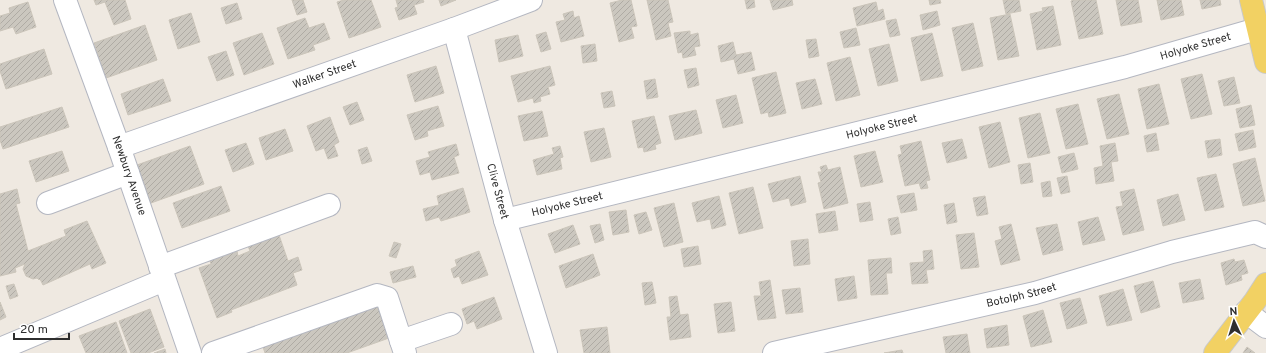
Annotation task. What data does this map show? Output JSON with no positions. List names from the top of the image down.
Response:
{
  "streets": {
    "street": [
      "Holyoke Street",
      "Walker Street",
      "Newbury Avenue",
      "Clive Street",
      "Botolph Street"
    ]
  },
  "crossings": [
    ["Holyoke Street", "Clive Street"],
    ["Walker Street", "Newbury Avenue"],
    ["Walker Street", "Clive Street"]
  ],
  "scale_bar": "20 m",
  "north": "top"
}
